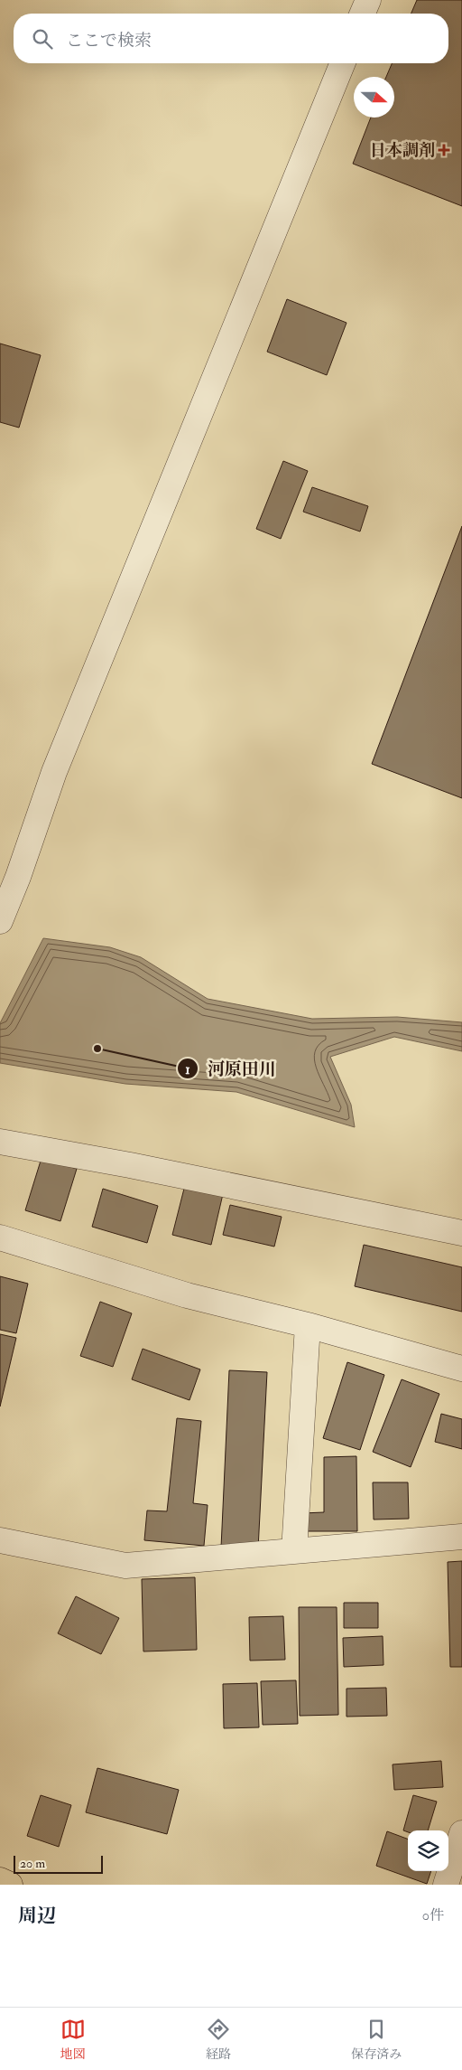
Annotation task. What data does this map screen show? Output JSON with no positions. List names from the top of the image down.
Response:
{
  "places": {
    "health": ["日本調剤"],
    "other": ["河原田川"]
  },
  "scale_bar": "20 m",
  "north": "right",
  "page": {
    "search": "ここで検索",
    "scale": "20 m",
    "heading": ["周辺", "0件"],
    "nav": ["地図", "経路", "保存済み"]
  }
}
